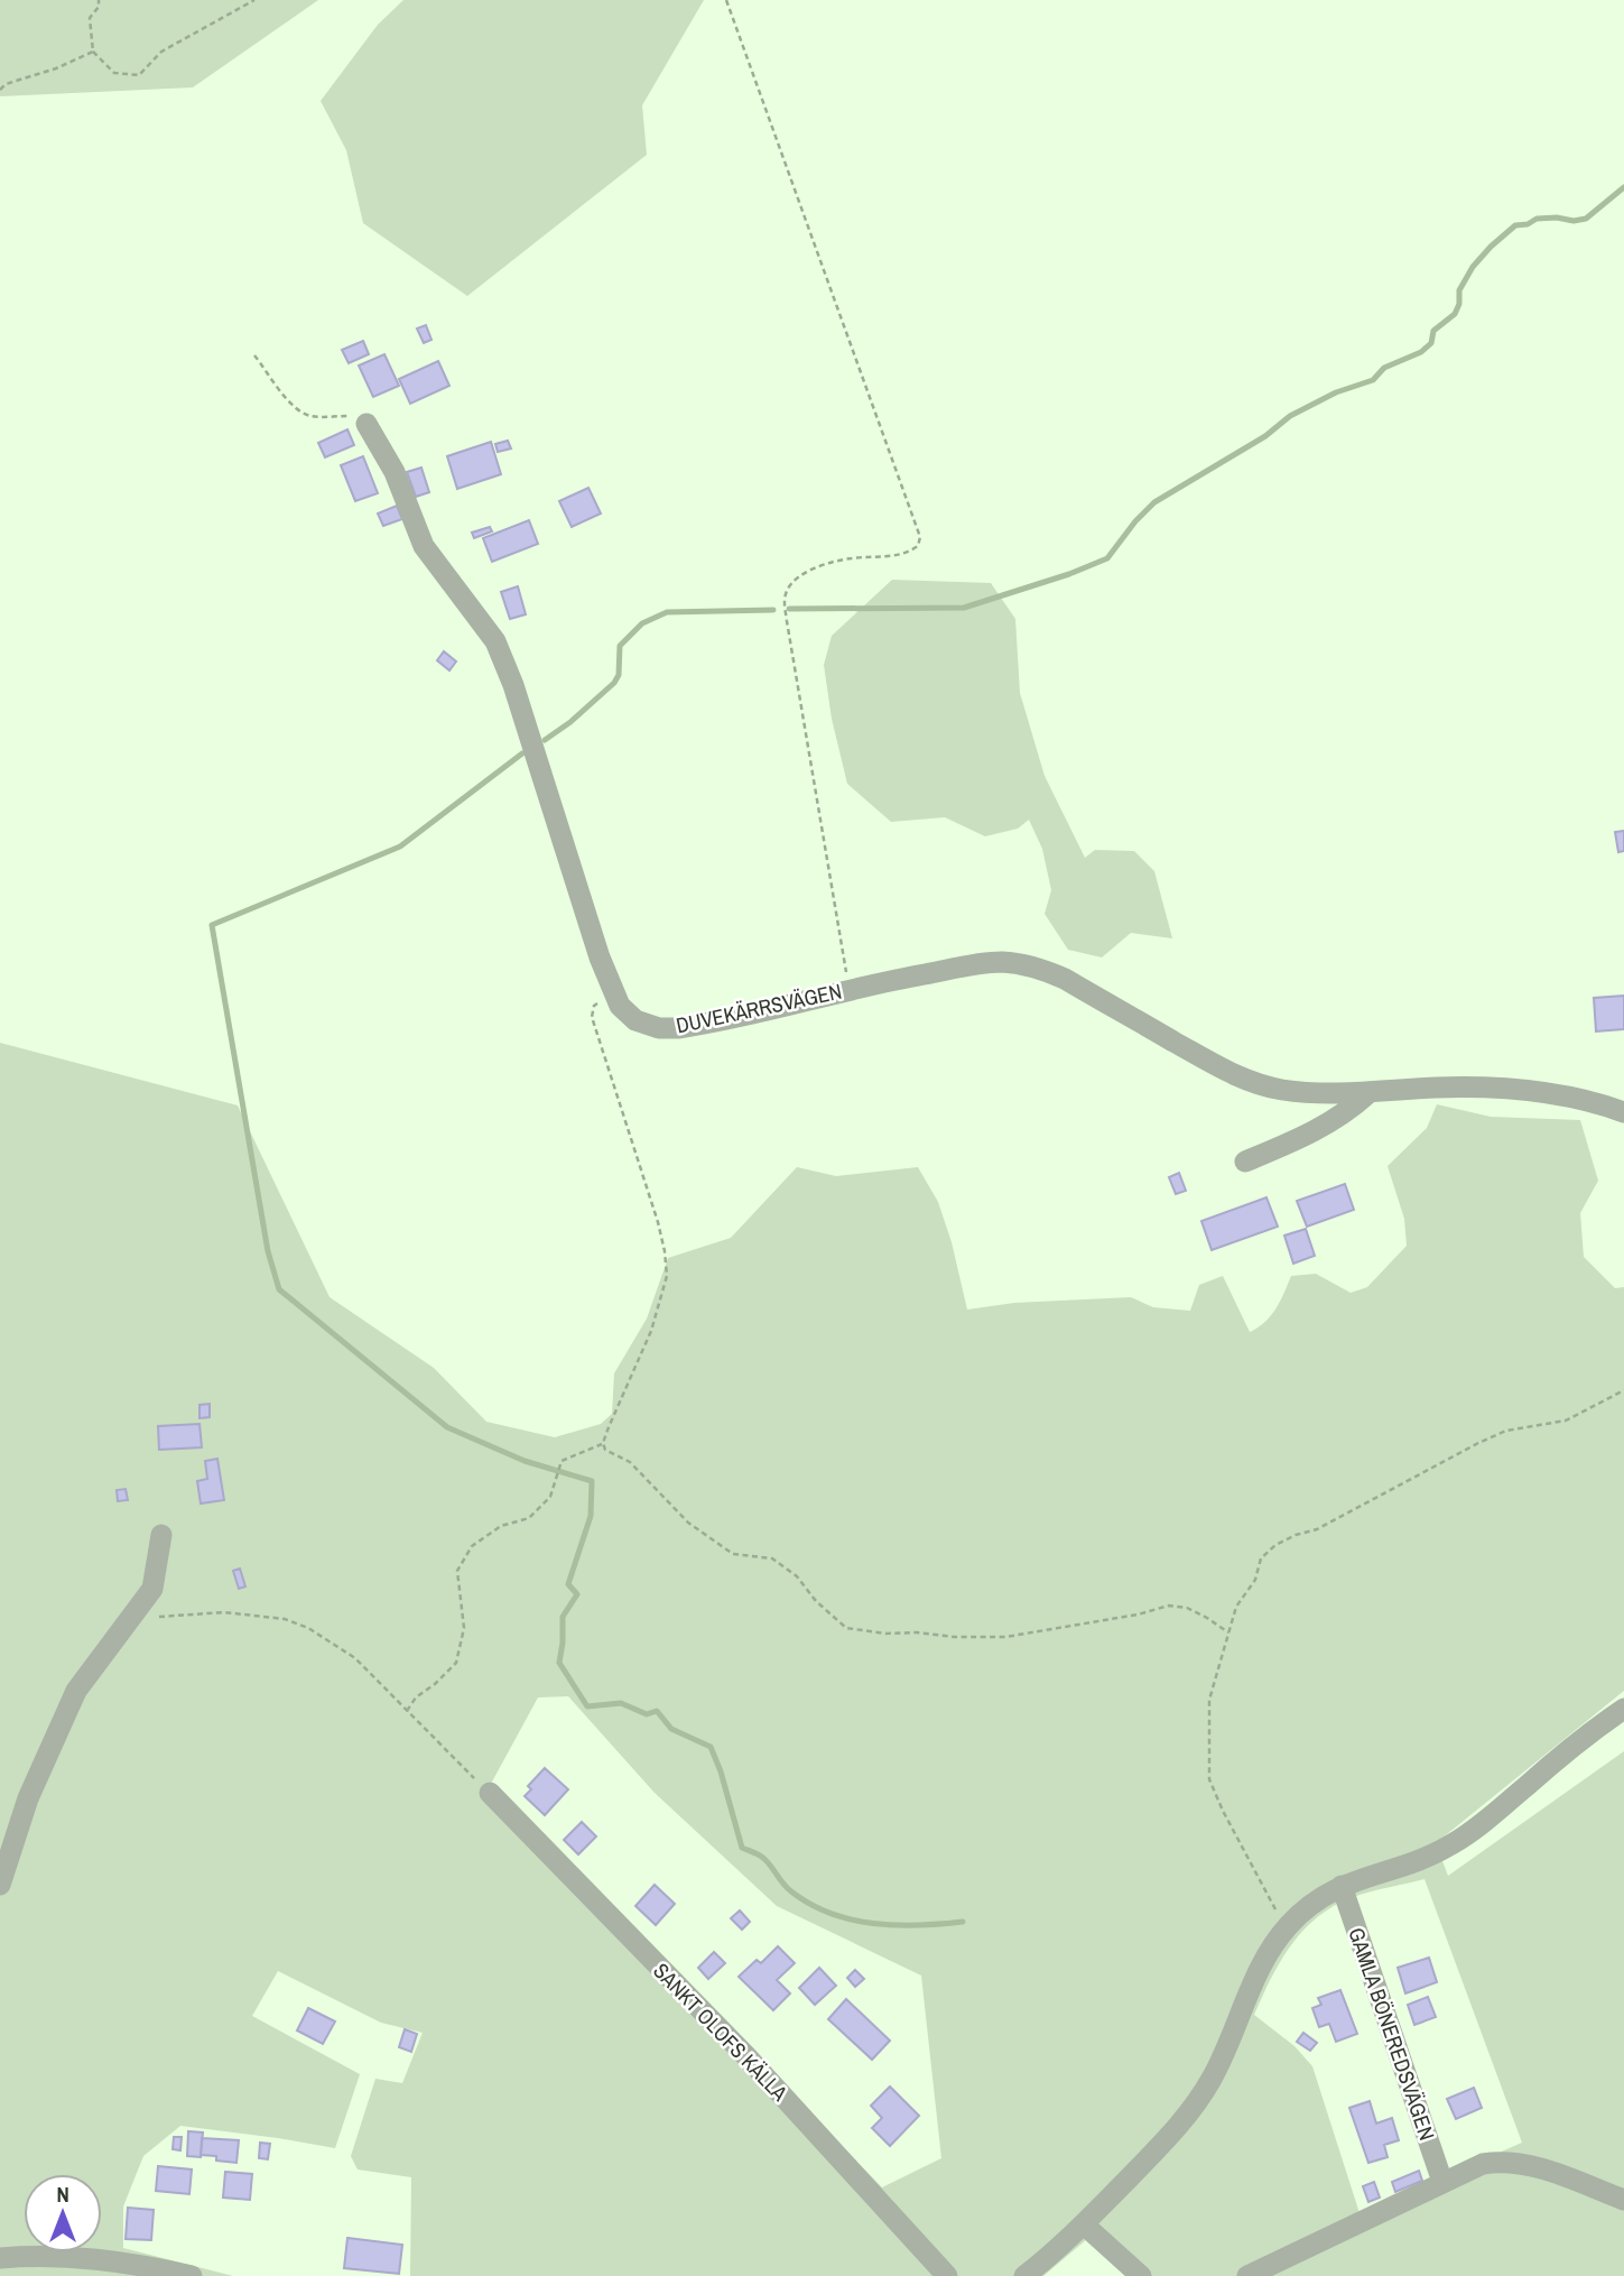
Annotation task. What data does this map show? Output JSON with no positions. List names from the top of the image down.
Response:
{
  "streets": {
    "street": ["DUVEKÄRRSVÄGEN", "SANKT OLOFS KÄLLA", "GAMLA BÖNEREDSVÄGEN"]
  },
  "north": "top"
}
